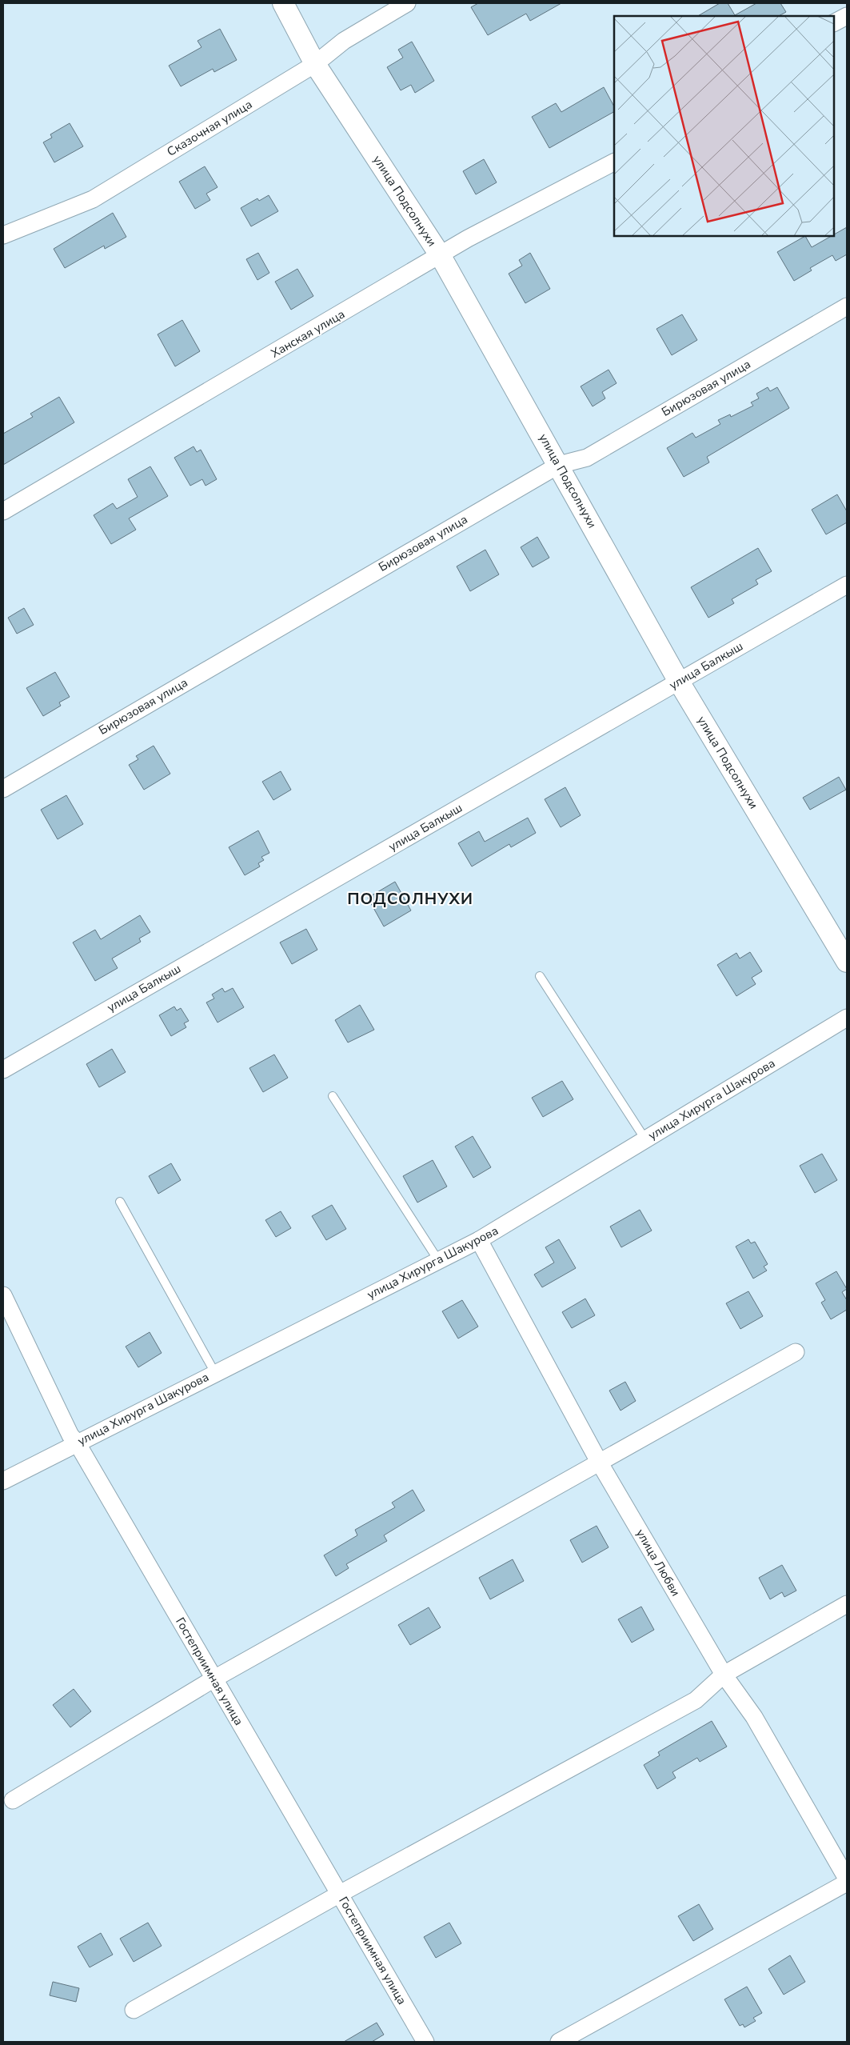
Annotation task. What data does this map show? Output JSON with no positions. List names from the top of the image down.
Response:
{
  "streets": {
    "street": [
      "Сказочная улица",
      "улица Подсолнухи",
      "Ханская улица",
      "Бирюзовая улица",
      "улица Балкыш",
      "улица Хирурга Шакурова",
      "улица Любви",
      "Гостеприимная улица"
    ]
  },
  "crossings": [
    ["Сказочная улица", "улица Подсолнухи"],
    ["улица Подсолнухи", "Ханская улица"],
    ["улица Подсолнухи", "Бирюзовая улица"],
    ["улица Подсолнухи", "улица Балкыш"],
    ["улица Хирурга Шакурова", "улица Любви"],
    ["улица Хирурга Шакурова", "Гостеприимная улица"]
  ],
  "districts": ["ПОДСОЛНУХИ"]
}
